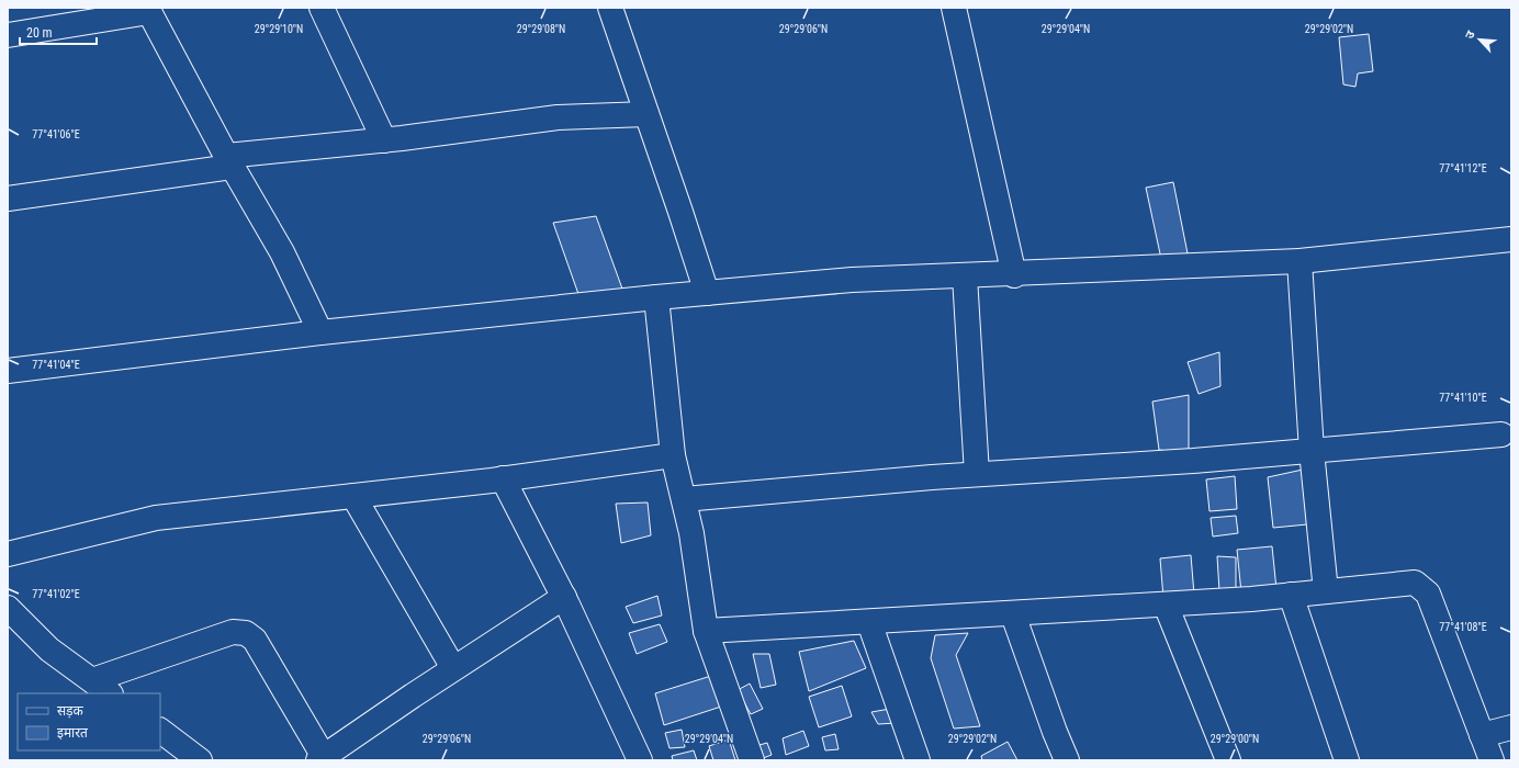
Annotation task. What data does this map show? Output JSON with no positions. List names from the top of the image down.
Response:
{
  "legend": ["सड़क", "इमारत"],
  "scale_bar": "20 m",
  "north": "top left",
  "coordinates": [
    "29°29'10\"N",
    "29°29'08\"N",
    "29°29'06\"N",
    "29°29'04\"N",
    "29°29'02\"N",
    "77°41'06\"E",
    "77°41'12\"E",
    "77°41'04\"E",
    "77°41'10\"E",
    "77°41'02\"E",
    "77°41'08\"E",
    "29°29'00\"N"
  ]
}
